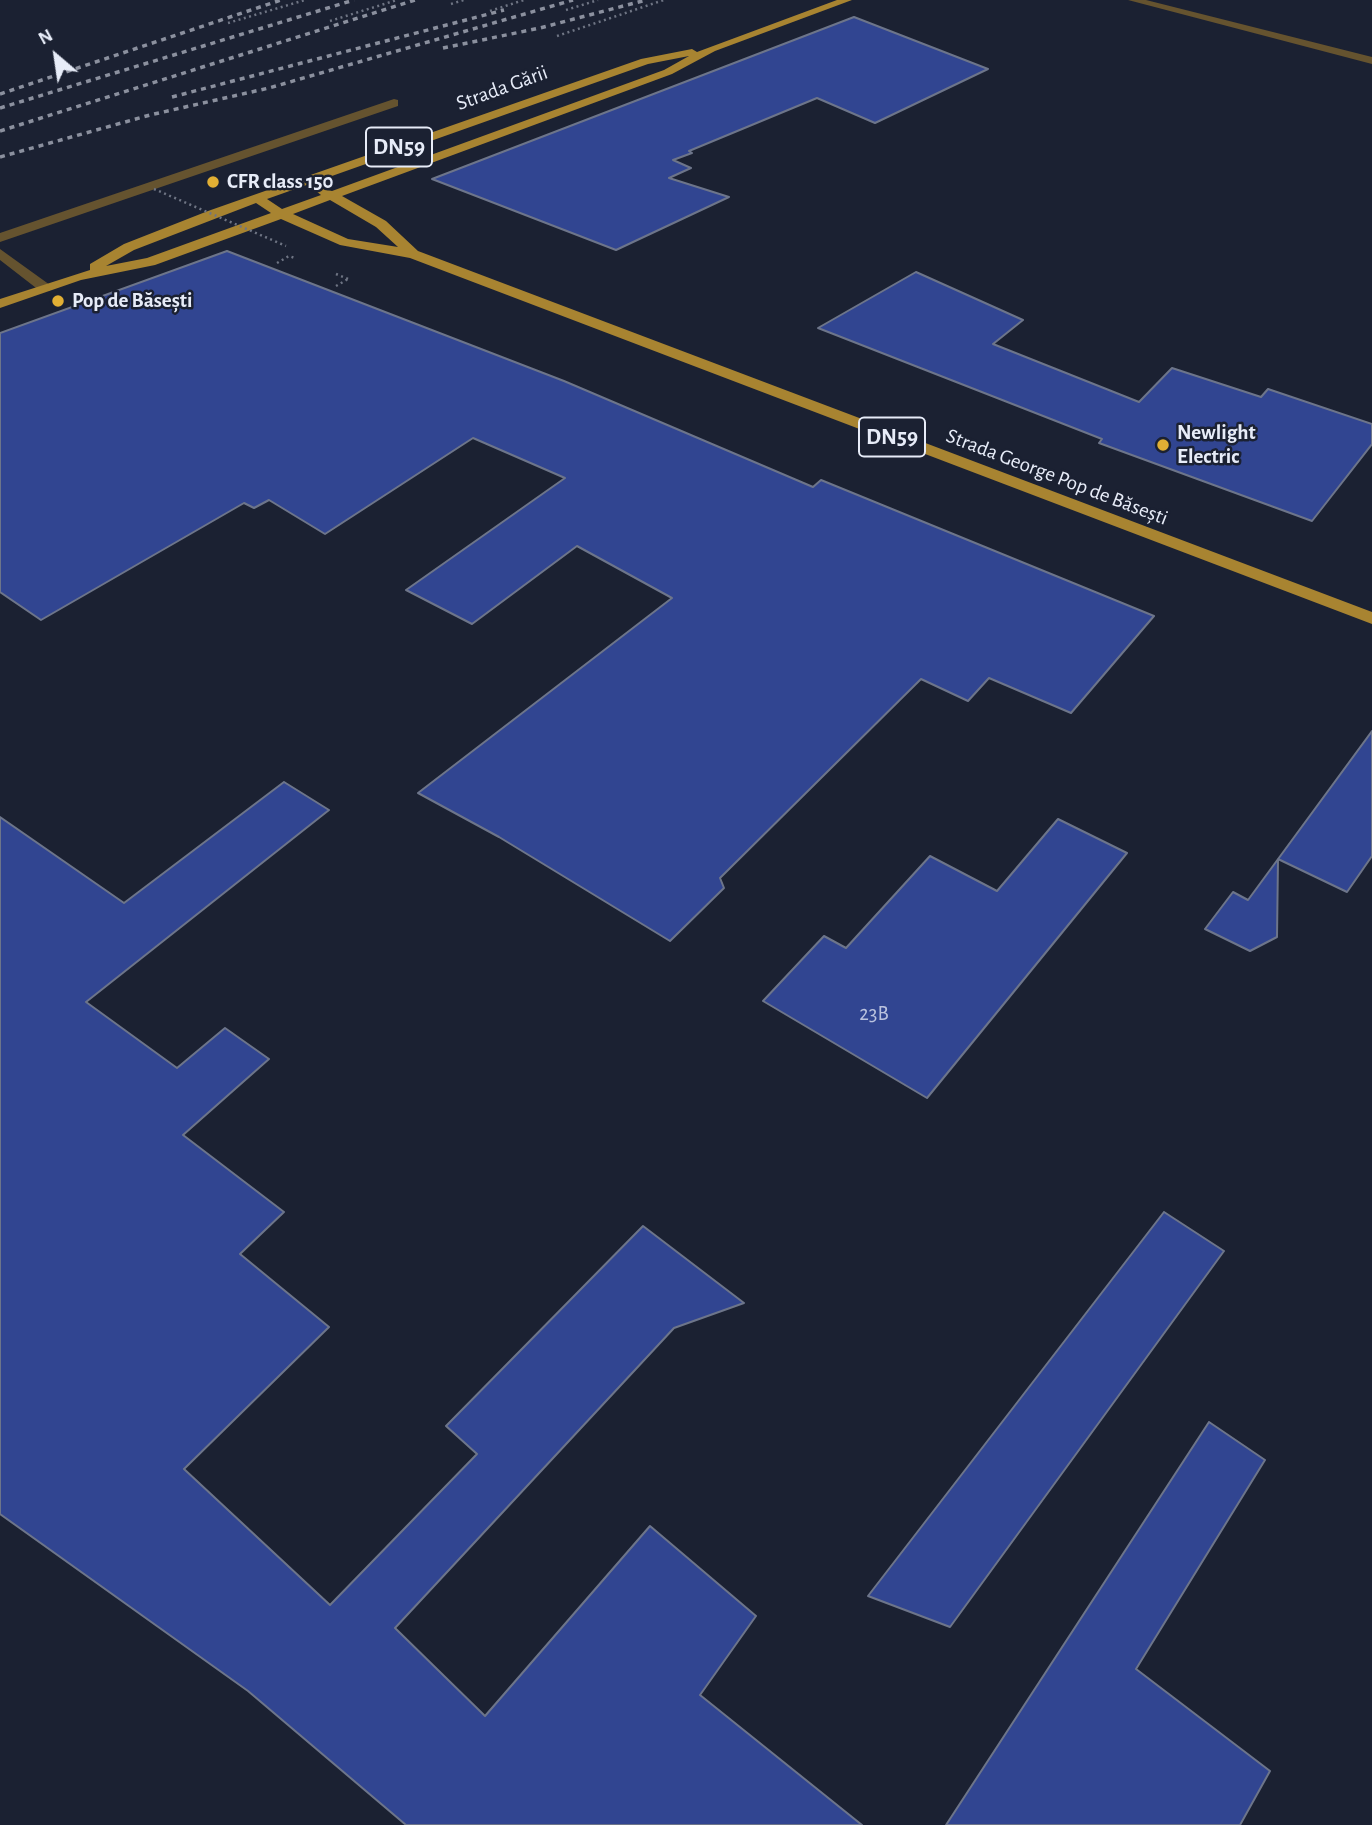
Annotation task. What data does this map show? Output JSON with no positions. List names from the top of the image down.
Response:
{
  "streets": {
    "main road": ["Strada Gării", "DN59", "Strada George Pop de Băsești"]
  },
  "crossings": [
    ["Strada Gării", "Strada George Pop de Băsești"]
  ],
  "places": ["CFR class 150", "Pop de Băsești", "Newlight Electric"],
  "house_numbers": ["23B"],
  "north": "top left"
}
